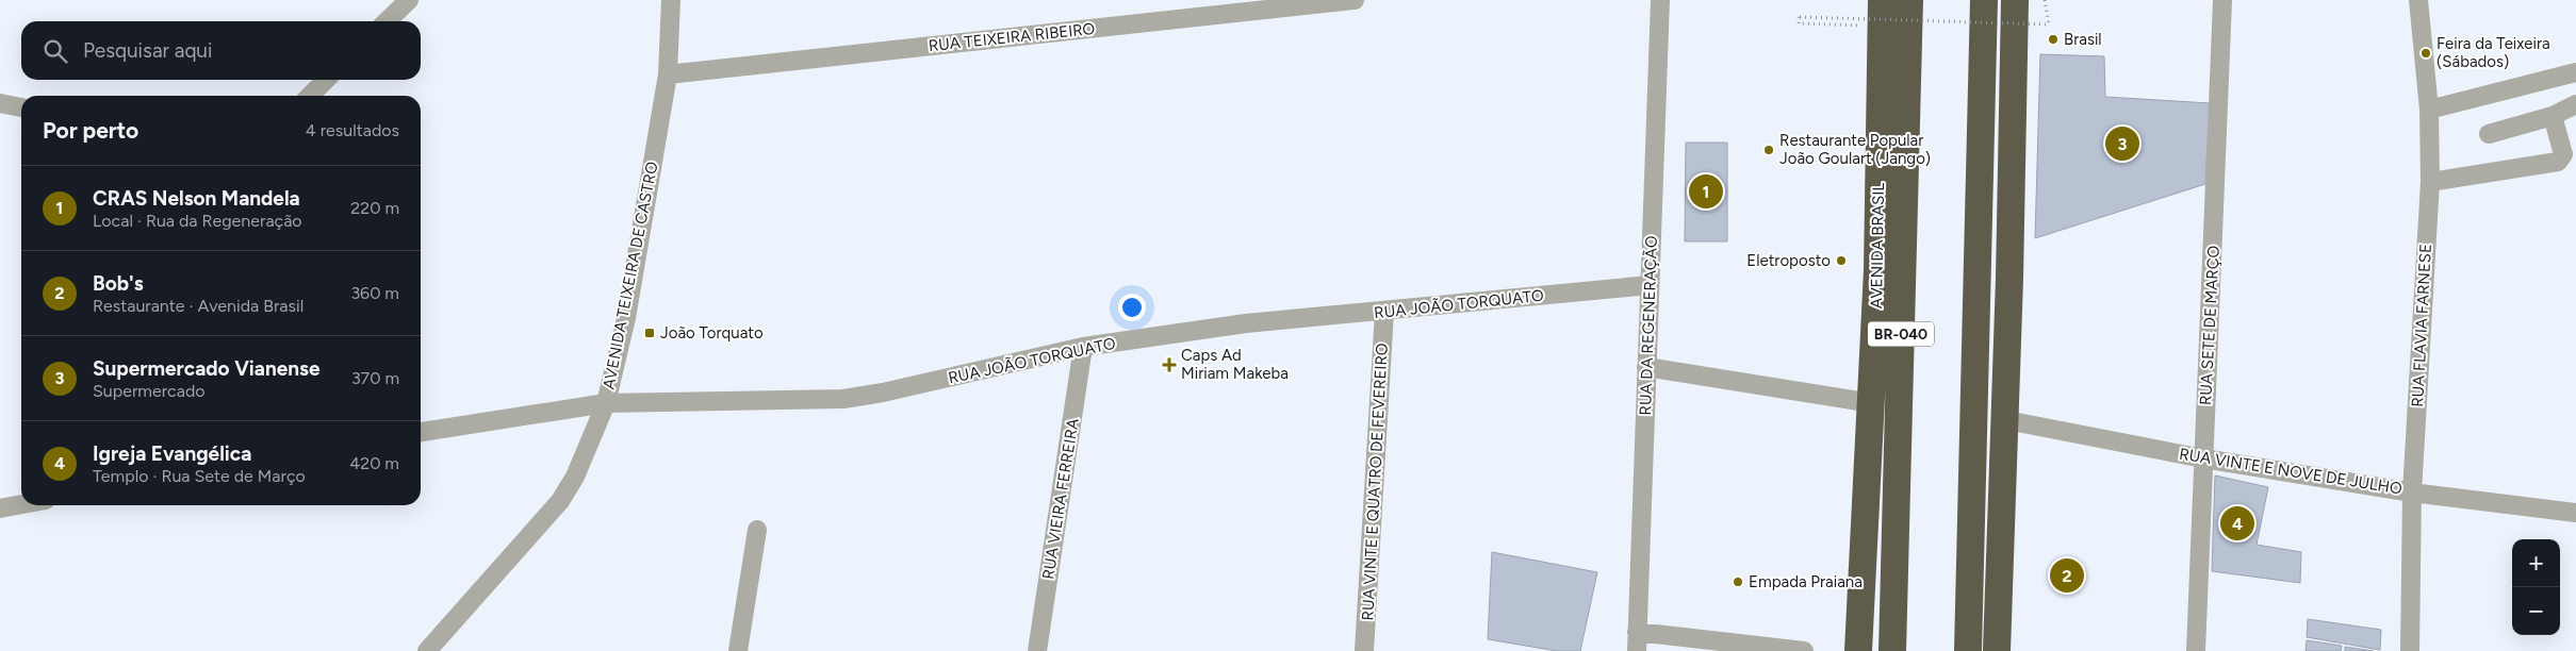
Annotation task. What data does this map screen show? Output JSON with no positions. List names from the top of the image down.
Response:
{
  "streets": {
    "highway": ["AVENIDA BRASIL", "BR-040"],
    "street": [
      "RUA TEIXEIRA RIBEIRO",
      "AVENIDA TEIXEIRA DE CASTRO",
      "RUA JOÃO TORQUATO",
      "RUA DA REGENERAÇÃO",
      "RUA SETE DE MARÇO",
      "RUA FLAVIA FARNESE",
      "RUA VINTE E NOVE DE JULHO",
      "RUA VINTE E QUATRO DE FEVEREIRO",
      "RUA VIEIRA FERREIRA"
    ]
  },
  "crossings": [
    ["RUA TEIXEIRA RIBEIRO", "AVENIDA TEIXEIRA DE CASTRO"],
    ["AVENIDA TEIXEIRA DE CASTRO", "RUA JOÃO TORQUATO"],
    ["RUA JOÃO TORQUATO", "RUA DA REGENERAÇÃO"],
    ["RUA JOÃO TORQUATO", "RUA VINTE E QUATRO DE FEVEREIRO"],
    ["RUA JOÃO TORQUATO", "RUA VIEIRA FERREIRA"],
    ["RUA SETE DE MARÇO", "RUA VINTE E NOVE DE JULHO"],
    ["RUA FLAVIA FARNESE", "RUA VINTE E NOVE DE JULHO"]
  ],
  "places": {
    "other": [
      "Brasil",
      "Feira da Teixeira (Sábados)",
      "Restaurante Popular João Goulart (Jango)",
      "Eletroposto",
      "Empada Praiana"
    ],
    "transit": ["João Torquato"],
    "health": ["Caps Ad Miriam Makeba"]
  },
  "page": {
    "search": "Pesquisar aqui",
    "heading": ["Por perto", "4 resultados"],
    "pins": [
      "3",
      "1",
      "4",
      "2"
    ],
    "list": [
      {
        "mark": "1",
        "name": "CRAS Nelson Mandela",
        "note": "Local · Rua da Regeneração",
        "value": "220 m"
      },
      {
        "mark": "2",
        "name": "Bob's",
        "note": "Restaurante · Avenida Brasil",
        "value": "360 m"
      },
      {
        "mark": "3",
        "name": "Supermercado Vianense",
        "note": "Supermercado",
        "value": "370 m"
      },
      {
        "mark": "4",
        "name": "Igreja Evangélica",
        "note": "Templo · Rua Sete de Março",
        "value": "420 m"
      }
    ],
    "map_buttons": ["+", "−"]
  }
}
